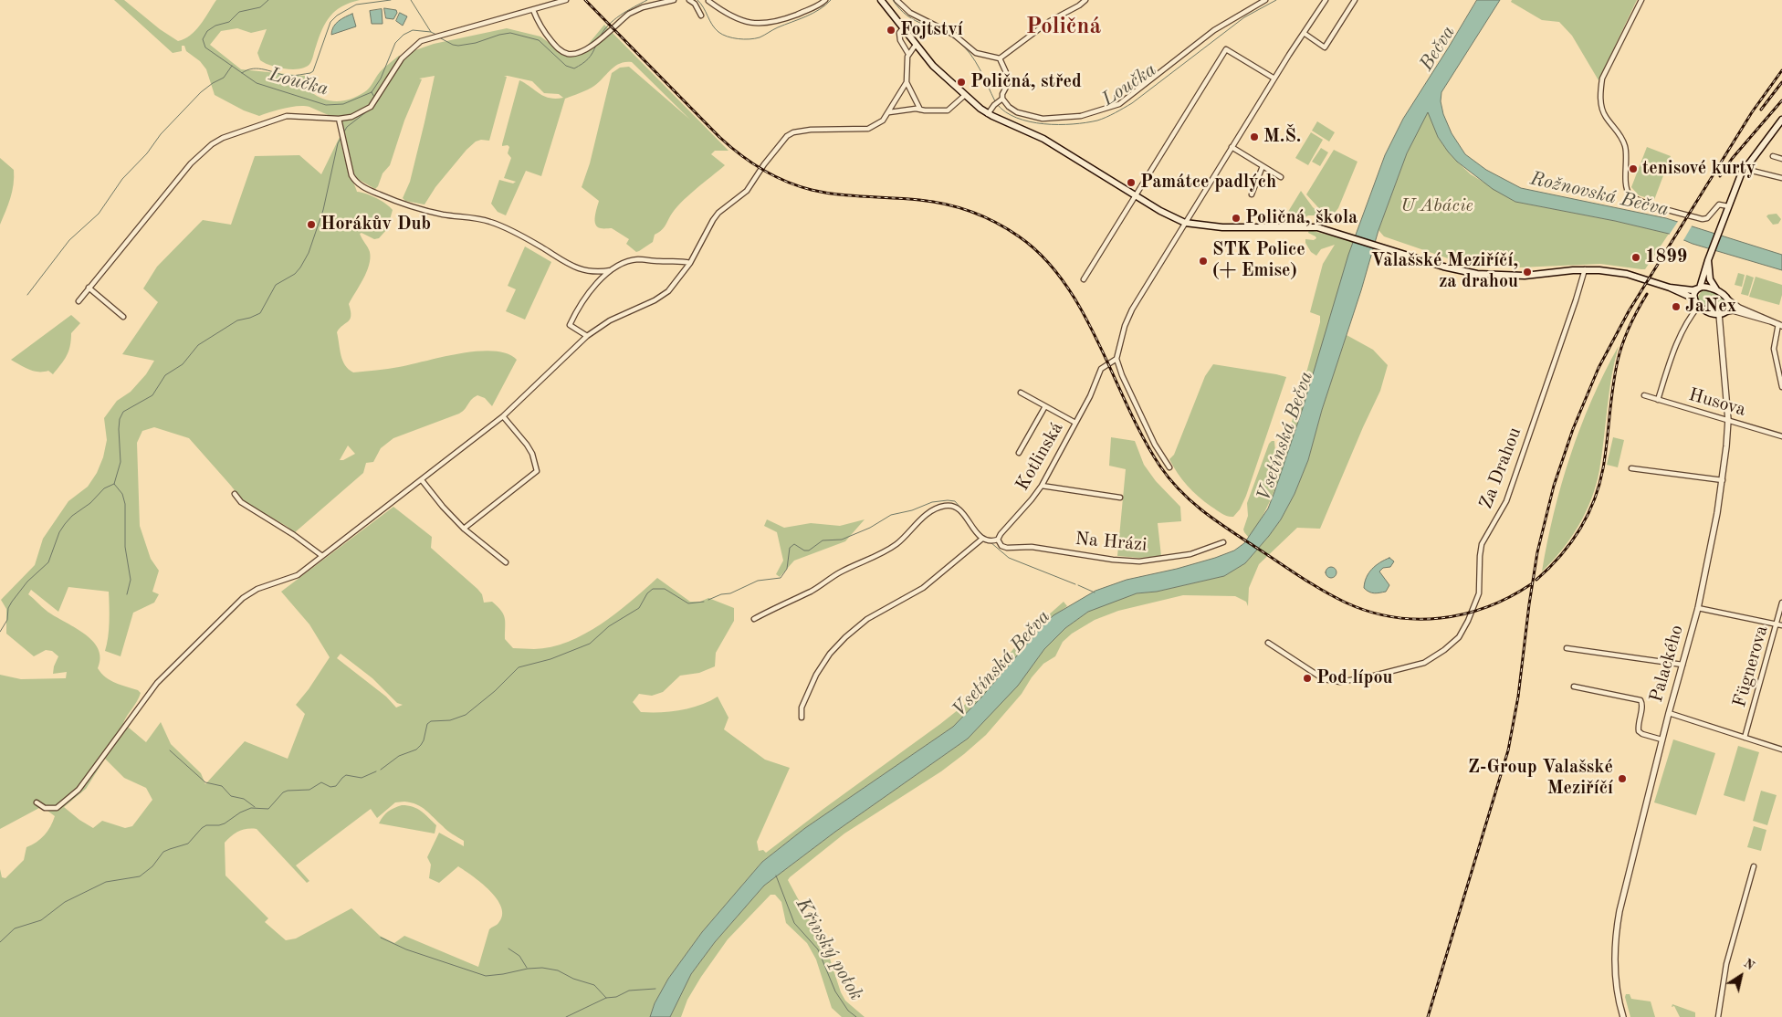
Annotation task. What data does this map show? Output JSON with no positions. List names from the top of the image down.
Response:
{
  "streets": {
    "street": [
      "Husova",
      "Kotlinská",
      "Za Drahou",
      "Na Hrázi",
      "Palackého",
      "Fügnerova"
    ]
  },
  "crossings": [
    ["Husova", "Palackého"],
    ["Kotlinská", "Na Hrázi"]
  ],
  "districts": ["Poličná"],
  "water": [
    "Bečva",
    "Loučka",
    "Rožnovská Bečva",
    "Vsetínská Bečva",
    "Křivský potok"
  ],
  "parks": ["U Abácie"],
  "places": [
    "Fojtství",
    "Poličná, střed",
    "M.Š.",
    "tenisové kurty",
    "Památce padlých",
    "Poličná, škola",
    "Horákův Dub",
    "1899",
    "STK Police (+ Emise)",
    "Valašské Meziříčí, za drahou",
    "JaNex",
    "Pod lípou",
    "Z-Group Valašské Meziříčí"
  ],
  "north": "top right"
}
